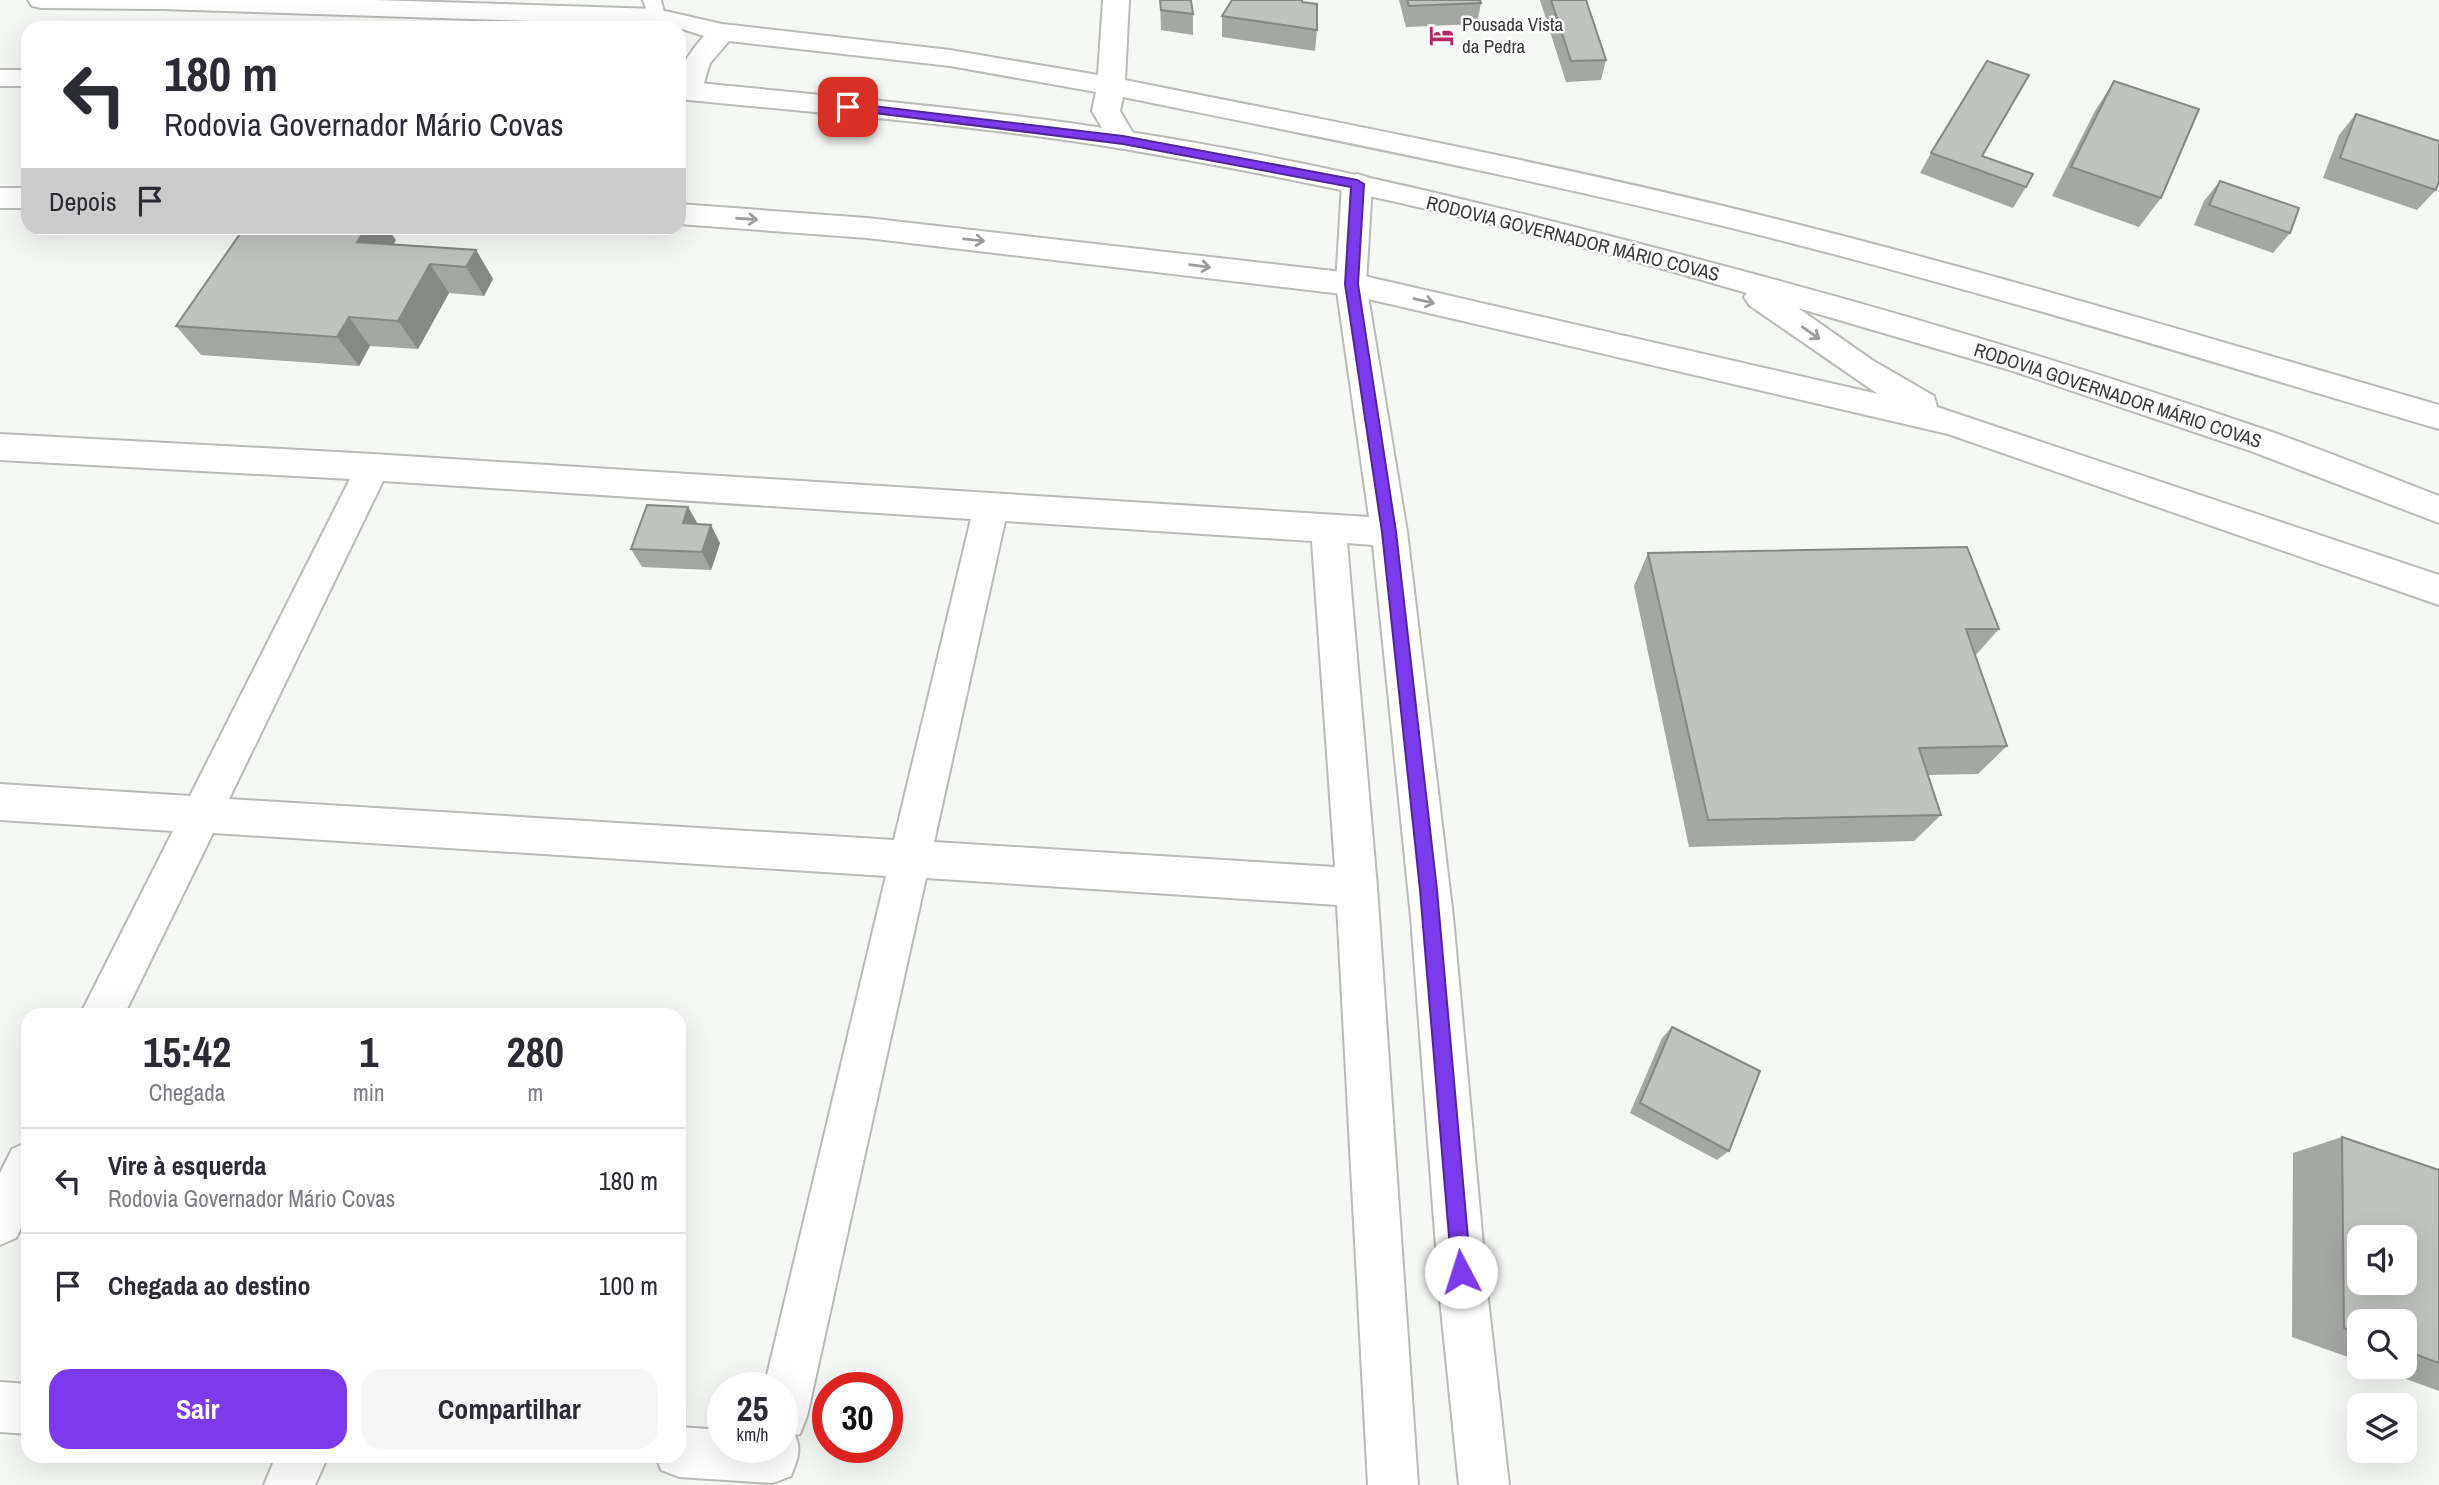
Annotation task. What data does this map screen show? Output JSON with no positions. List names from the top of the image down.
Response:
{
  "streets": {
    "main road": ["RODOVIA GOVERNADOR MÁRIO COVAS"]
  },
  "places": {
    "hotel": ["Pousada Vista da Pedra"]
  },
  "page": {
    "turn": ["180 m", "Rodovia Governador Mário Covas"],
    "then": "Depois",
    "eta": [
      "15:42",
      "Chegada",
      "1",
      "min",
      "280",
      "m"
    ],
    "list": [
      {
        "name": "Vire à esquerda",
        "note": "Rodovia Governador Mário Covas",
        "value": "180 m"
      },
      {
        "name": "Chegada ao destino",
        "value": "100 m"
      }
    ],
    "buttons": ["Sair", "Compartilhar"],
    "speed": "25 km/h",
    "limit": "30"
  }
}
